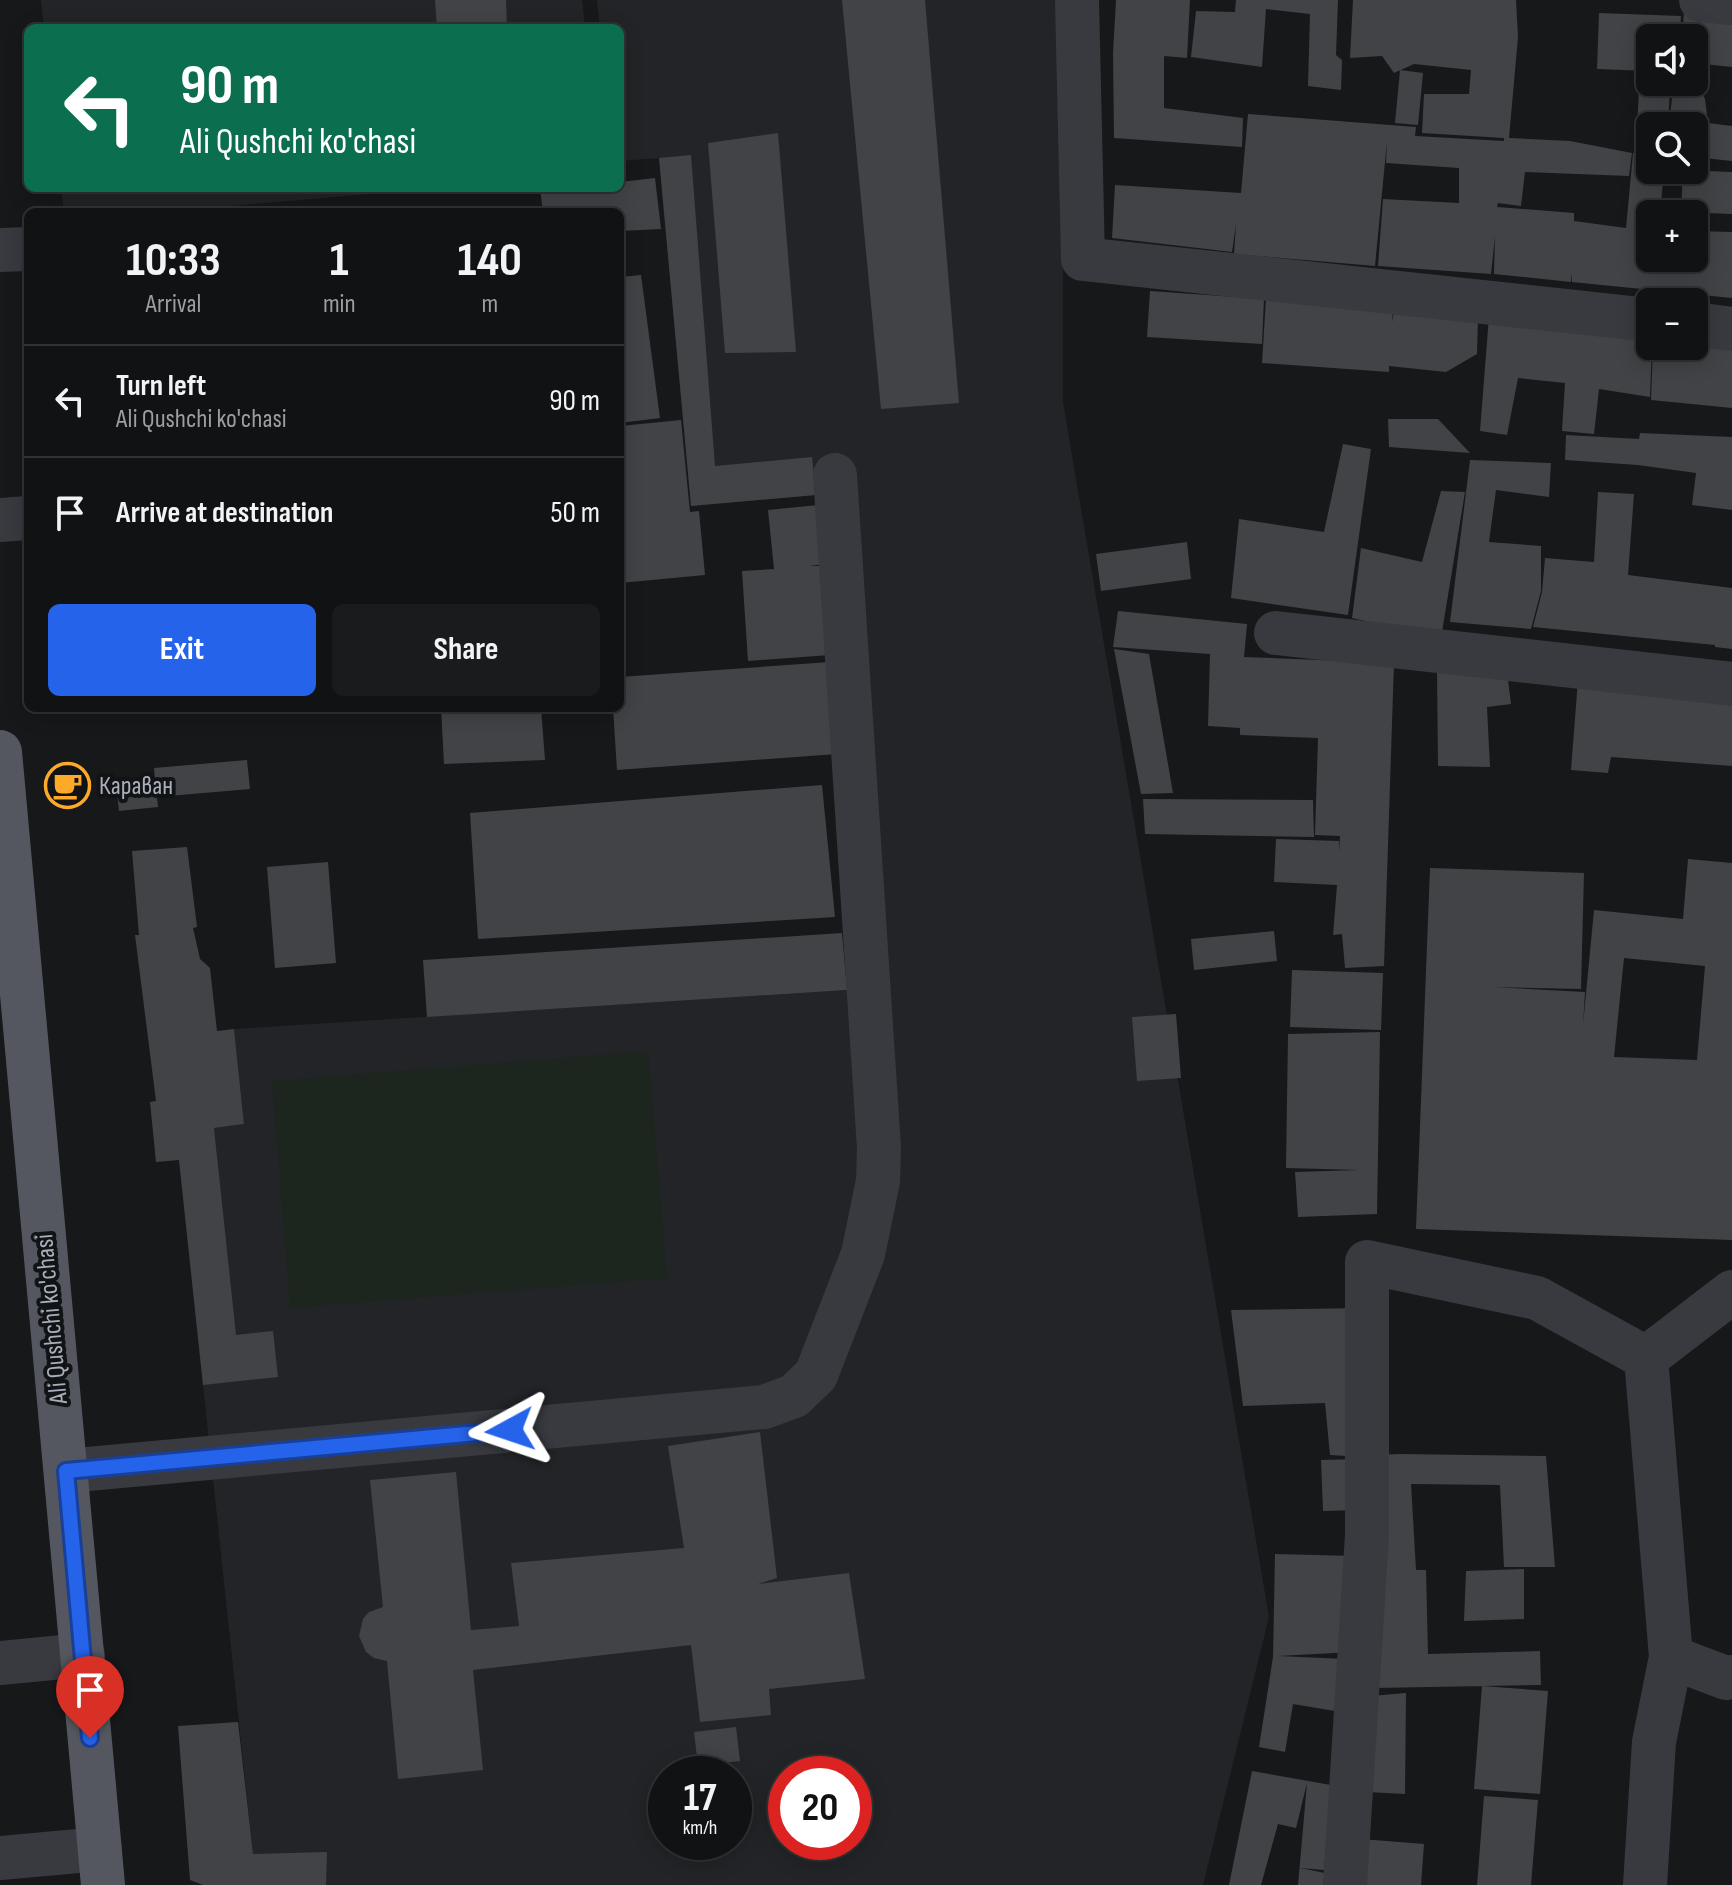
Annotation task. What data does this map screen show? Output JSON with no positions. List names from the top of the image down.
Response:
{
  "streets": {
    "main road": ["Ali Qushchi ko'chasi"]
  },
  "places": {
    "cafe": ["Караван"]
  },
  "page": {
    "map_buttons": ["+", "−"],
    "turn": ["90 m", "Ali Qushchi ko'chasi"],
    "eta": [
      "10:33",
      "Arrival",
      "1",
      "min",
      "140",
      "m"
    ],
    "list": [
      {
        "name": "Turn left",
        "note": "Ali Qushchi ko'chasi",
        "value": "90 m"
      },
      {
        "name": "Arrive at destination",
        "value": "50 m"
      }
    ],
    "buttons": ["Exit", "Share"],
    "speed": "17 km/h",
    "limit": "20"
  }
}
